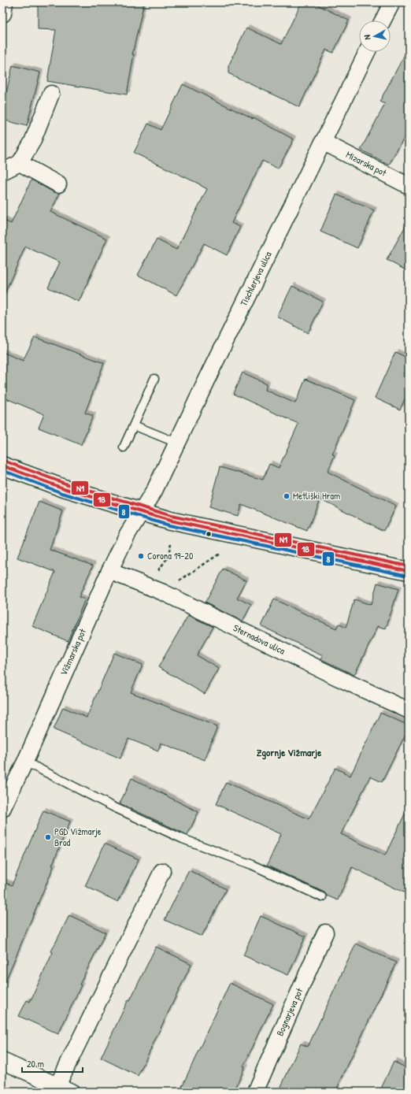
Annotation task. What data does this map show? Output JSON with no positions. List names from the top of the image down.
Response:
{
  "streets": {
    "street": [
      "Mizarska pot",
      "Tischlerjeva ulica",
      "Sternadova ulica",
      "Vižmarska pot",
      "Bognarjeva pot"
    ]
  },
  "crossings": [
    ["Mizarska pot", "Tischlerjeva ulica"],
    ["Tischlerjeva ulica", "Vižmarska pot"],
    ["Sternadova ulica", "Vižmarska pot"]
  ],
  "districts": ["Zgornje Vižmarje"],
  "places": ["Metliški Hram", "Corona 19-20", "PGD Vižmarje Brod"],
  "lines": ["transit line N1", "transit line 1B", "transit line 8"],
  "scale_bar": "20 m",
  "north": "left"
}
